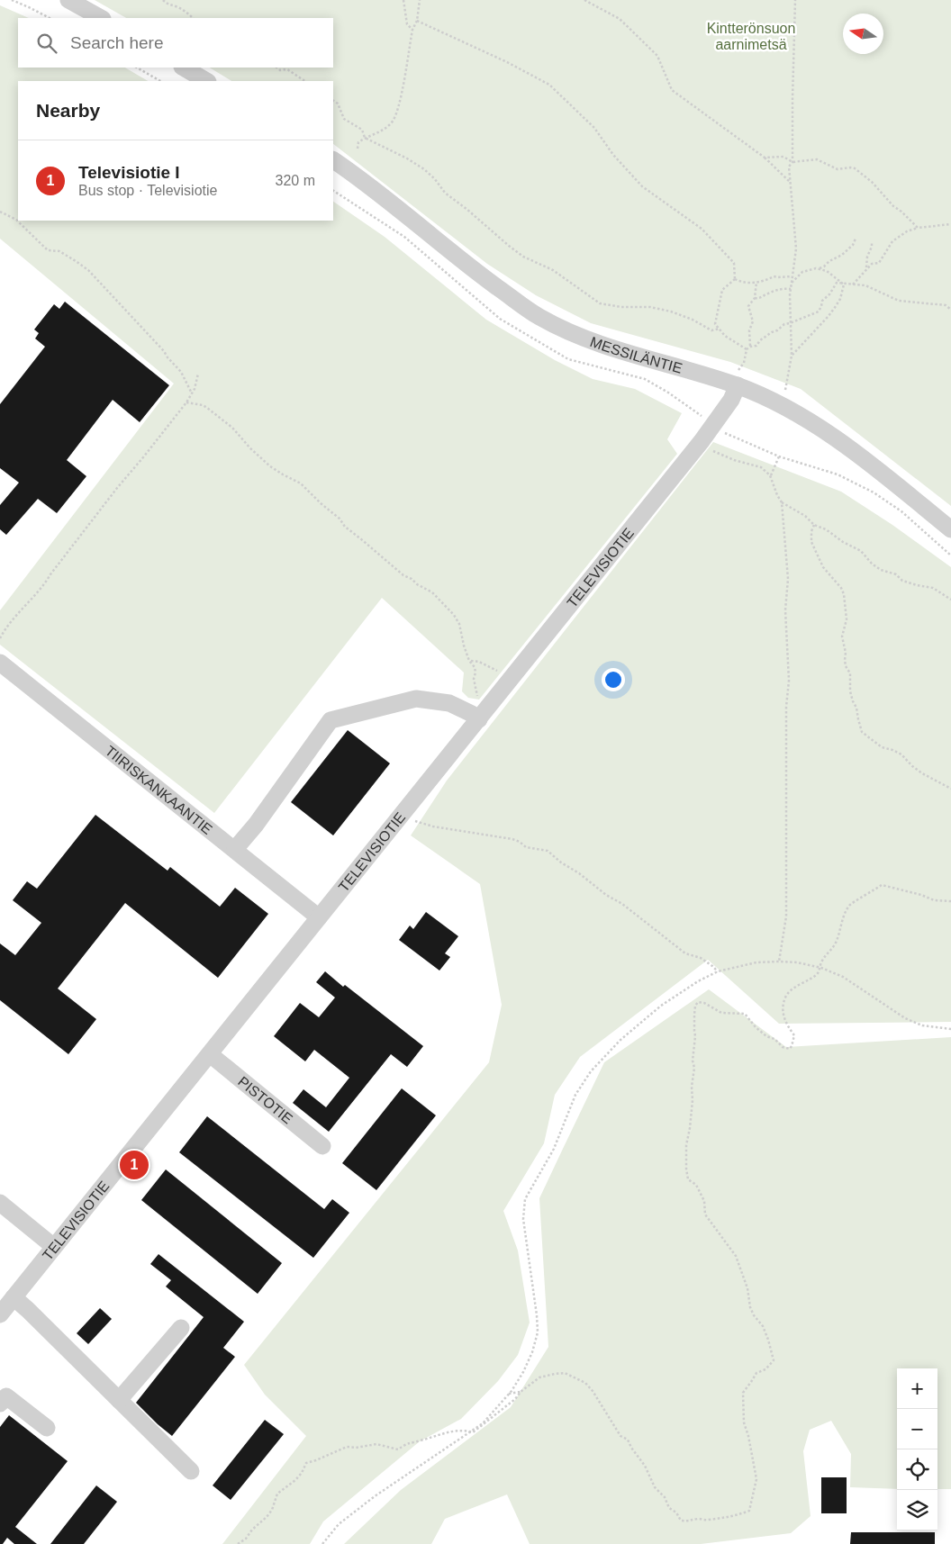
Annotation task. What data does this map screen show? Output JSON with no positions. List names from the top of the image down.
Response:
{
  "streets": {
    "street": [
      "MESSILÄNTIE",
      "TELEVISIOTIE",
      "TIIRISKANKAANTIE",
      "PISTOTIE"
    ]
  },
  "crossings": [
    ["MESSILÄNTIE", "TELEVISIOTIE"],
    ["TELEVISIOTIE", "TIIRISKANKAANTIE"],
    ["TELEVISIOTIE", "PISTOTIE"]
  ],
  "parks": ["Kintterönsuon aarnimetsä"],
  "north": "left",
  "page": {
    "search": "Search here",
    "heading": "Nearby",
    "list": [
      {
        "mark": "1",
        "name": "Televisiotie I",
        "note": "Bus stop · Televisiotie",
        "value": "320 m"
      }
    ],
    "pins": "1",
    "map_buttons": ["+", "−"]
  }
}
